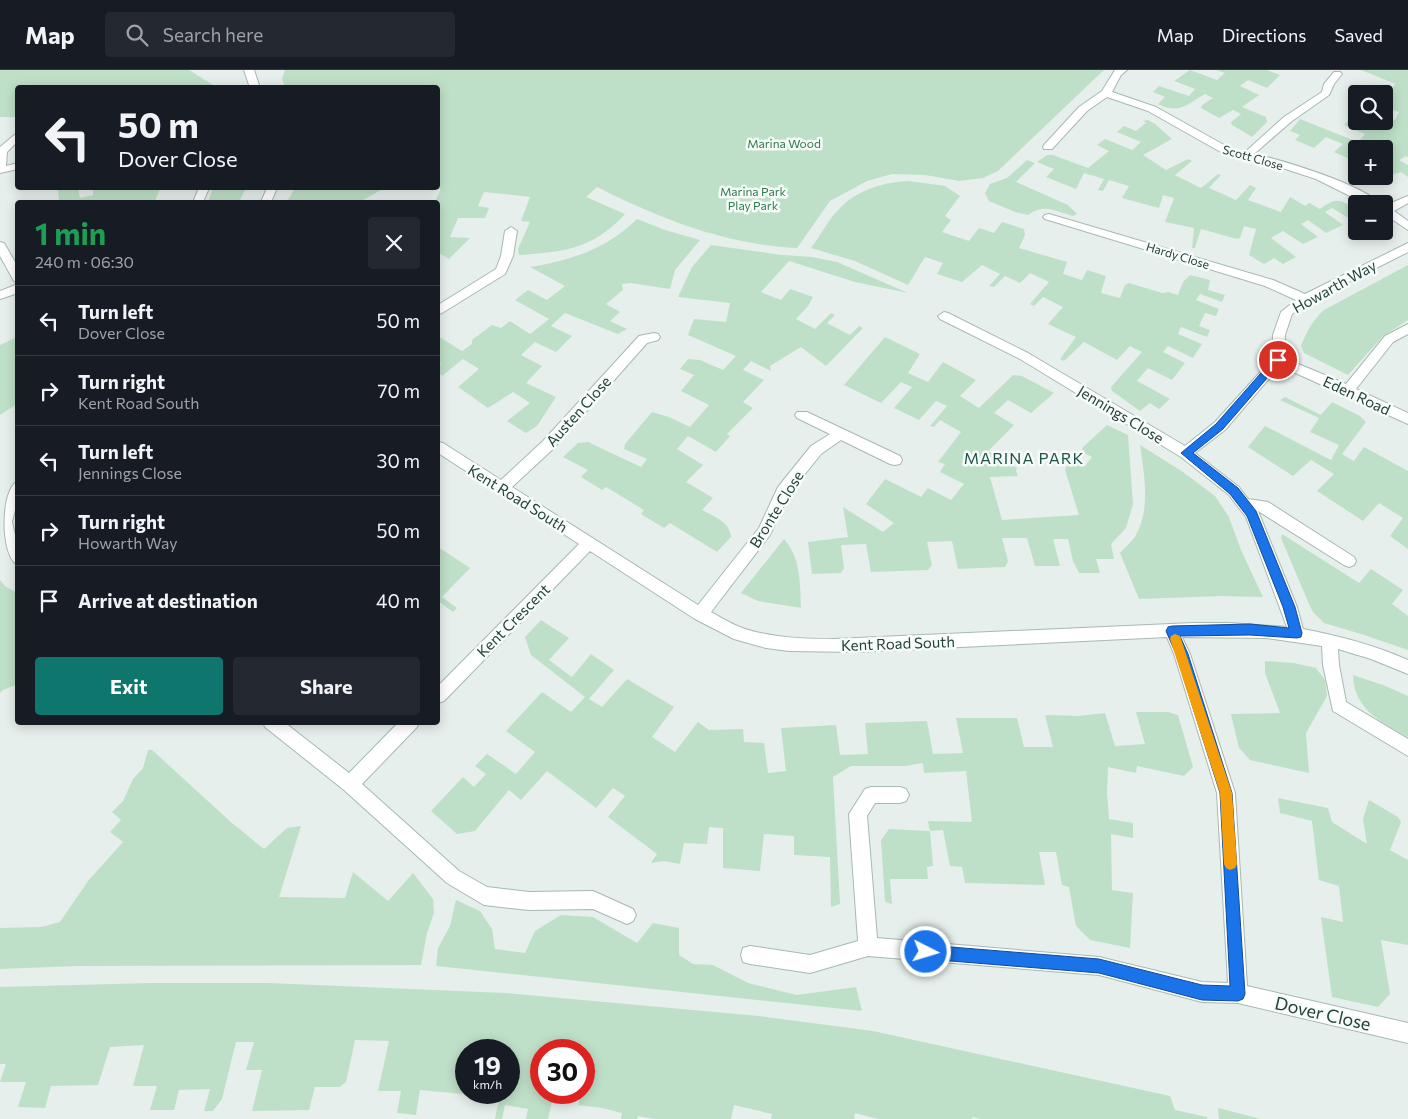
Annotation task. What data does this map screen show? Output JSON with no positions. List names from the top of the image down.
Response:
{
  "streets": {
    "street": [
      "Scott Close",
      "Hardy Close",
      "Howarth Way",
      "Eden Road",
      "Austen Close",
      "Jennings Close",
      "Kent Road South",
      "Bronte Close",
      "Kent Crescent",
      "Dover Close"
    ]
  },
  "crossings": [
    ["Hardy Close", "Howarth Way"],
    ["Howarth Way", "Eden Road"],
    ["Austen Close", "Kent Road South"],
    ["Jennings Close", "Kent Road South"],
    ["Kent Road South", "Bronte Close"],
    ["Kent Road South", "Kent Crescent"]
  ],
  "districts": ["MARINA PARK"],
  "parks": ["Marina Wood", "Marina Park Play Park"],
  "page": {
    "header": "Map",
    "search": "Search here",
    "nav": ["Map", "Directions", "Saved"],
    "map_buttons": ["+", "−"],
    "turn": ["50 m", "Dover Close"],
    "heading": ["1 min", "240 m · 06:30"],
    "list": [
      {
        "name": "Turn left",
        "note": "Dover Close",
        "value": "50 m"
      },
      {
        "name": "Turn right",
        "note": "Kent Road South",
        "value": "70 m"
      },
      {
        "name": "Turn left",
        "note": "Jennings Close",
        "value": "30 m"
      },
      {
        "name": "Turn right",
        "note": "Howarth Way",
        "value": "50 m"
      },
      {
        "name": "Arrive at destination",
        "value": "40 m"
      }
    ],
    "buttons": ["Exit", "Share"],
    "speed": "19 km/h",
    "limit": "30"
  }
}
